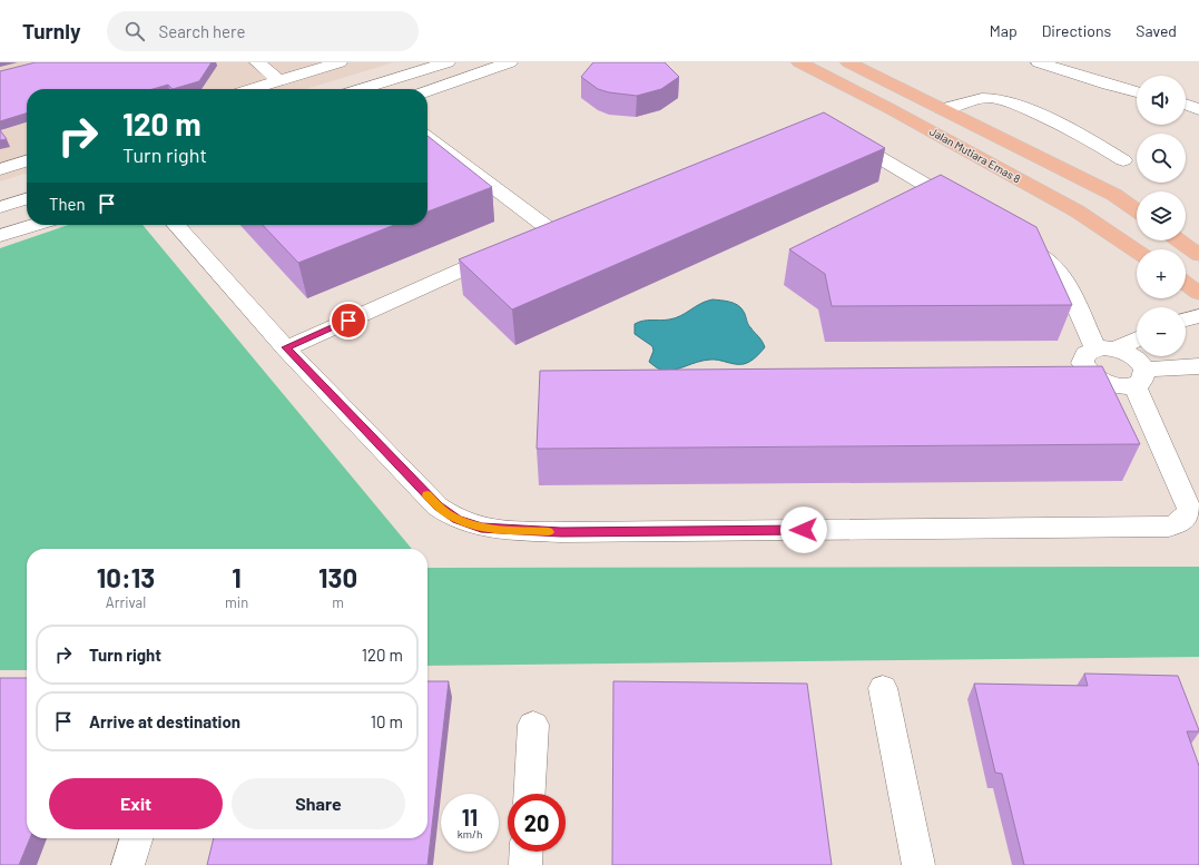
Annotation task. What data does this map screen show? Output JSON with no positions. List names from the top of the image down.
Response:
{
  "streets": {
    "main road": ["Jalan Mutiara Emas 8"]
  },
  "page": {
    "header": "Turnly",
    "search": "Search here",
    "nav": ["Map", "Directions", "Saved"],
    "map_buttons": ["+", "−"],
    "turn": ["120 m", "Turn right"],
    "then": "Then",
    "eta": [
      "10:13",
      "Arrival",
      "1",
      "min",
      "130",
      "m"
    ],
    "list": [
      {
        "name": "Turn right",
        "value": "120 m"
      },
      {
        "name": "Arrive at destination",
        "value": "10 m"
      }
    ],
    "buttons": ["Exit", "Share"],
    "speed": "11 km/h",
    "limit": "20"
  }
}
